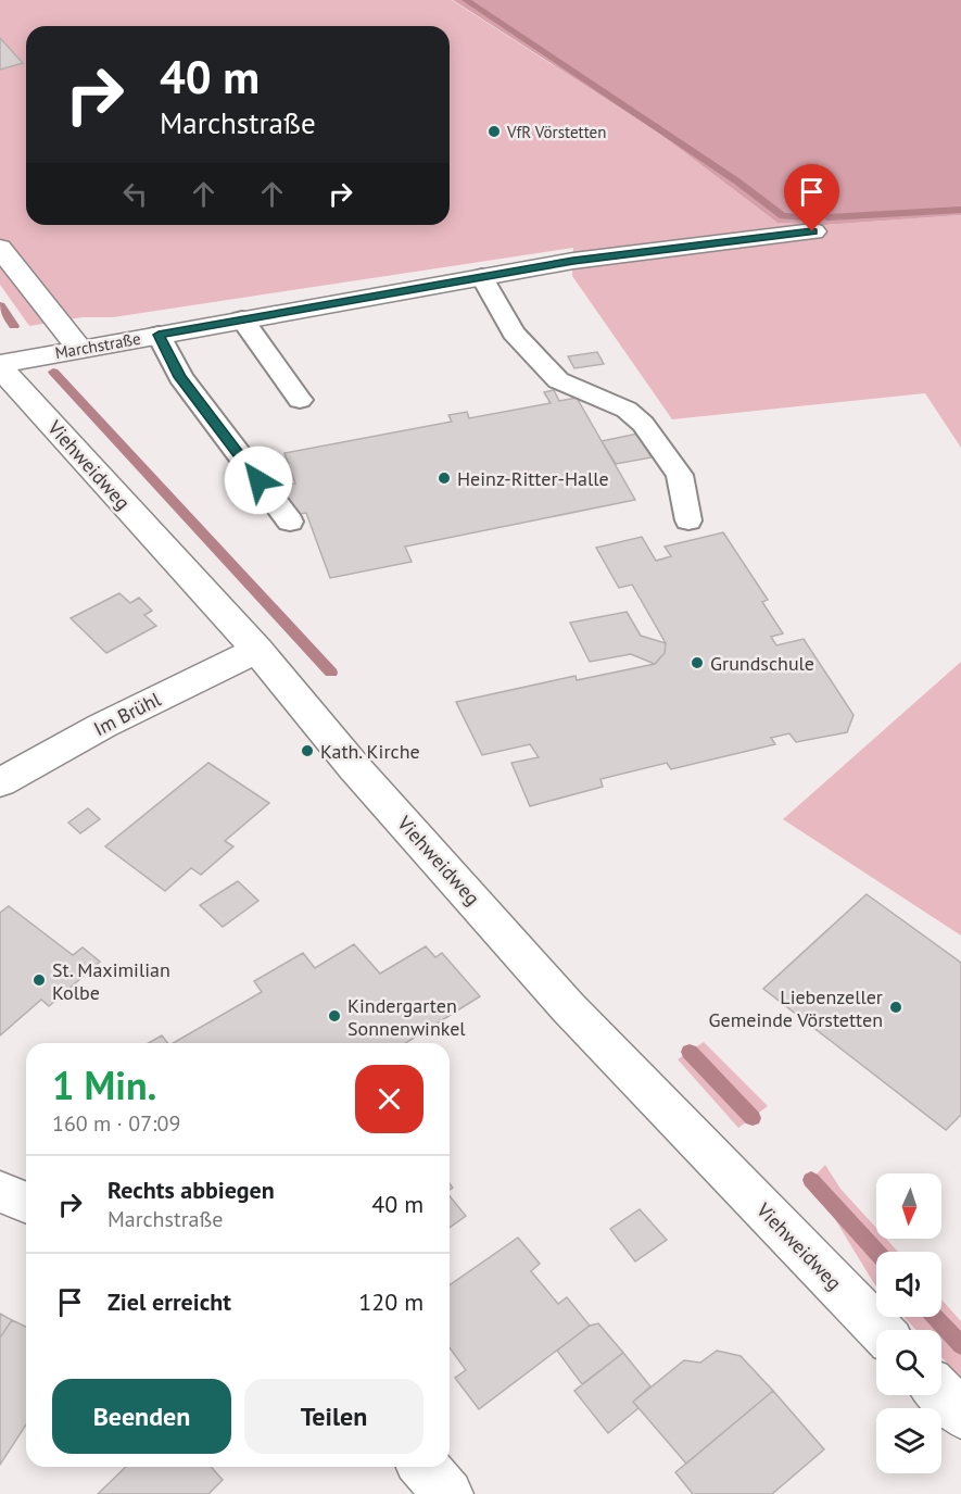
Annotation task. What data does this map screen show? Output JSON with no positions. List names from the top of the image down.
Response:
{
  "streets": {
    "street": ["Marchstraße", "Viehweidweg", "Im Brühl"]
  },
  "crossings": [
    ["Marchstraße", "Viehweidweg"],
    ["Viehweidweg", "Im Brühl"]
  ],
  "places": [
    "VfR Vörstetten",
    "Heinz-Ritter-Halle",
    "Grundschule",
    "Kath. Kirche",
    "St. Maximilian Kolbe",
    "Liebenzeller Gemeinde Vörstetten",
    "Kindergarten Sonnenwinkel"
  ],
  "north": "bottom",
  "page": {
    "turn": ["40 m", "Marchstraße"],
    "heading": ["1 Min.", "160 m · 07:09"],
    "list": [
      {
        "name": "Rechts abbiegen",
        "note": "Marchstraße",
        "value": "40 m"
      },
      {
        "name": "Ziel erreicht",
        "value": "120 m"
      }
    ],
    "buttons": ["Beenden", "Teilen"]
  }
}
